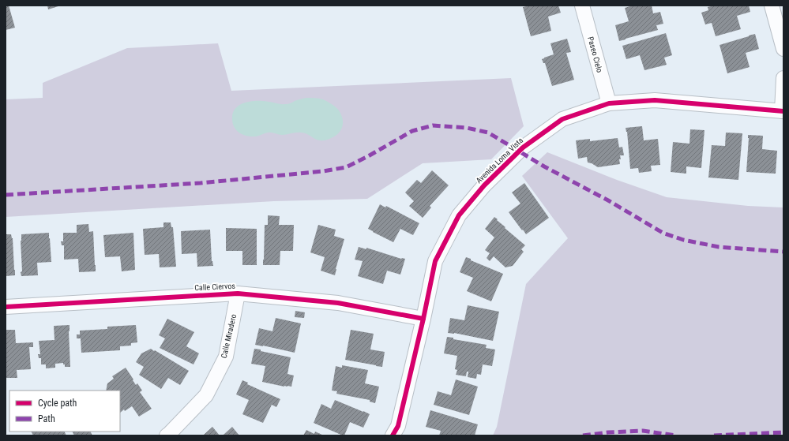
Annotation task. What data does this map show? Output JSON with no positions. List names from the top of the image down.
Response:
{
  "streets": {
    "street": [
      "Paseo Cielo",
      "Avenida Loma Vista",
      "Calle Ciervos",
      "Calle Miradero"
    ]
  },
  "crossings": [
    ["Paseo Cielo", "Avenida Loma Vista"],
    ["Avenida Loma Vista", "Calle Ciervos"],
    ["Calle Ciervos", "Calle Miradero"]
  ],
  "legend": ["Cycle path", "Path"]
}
